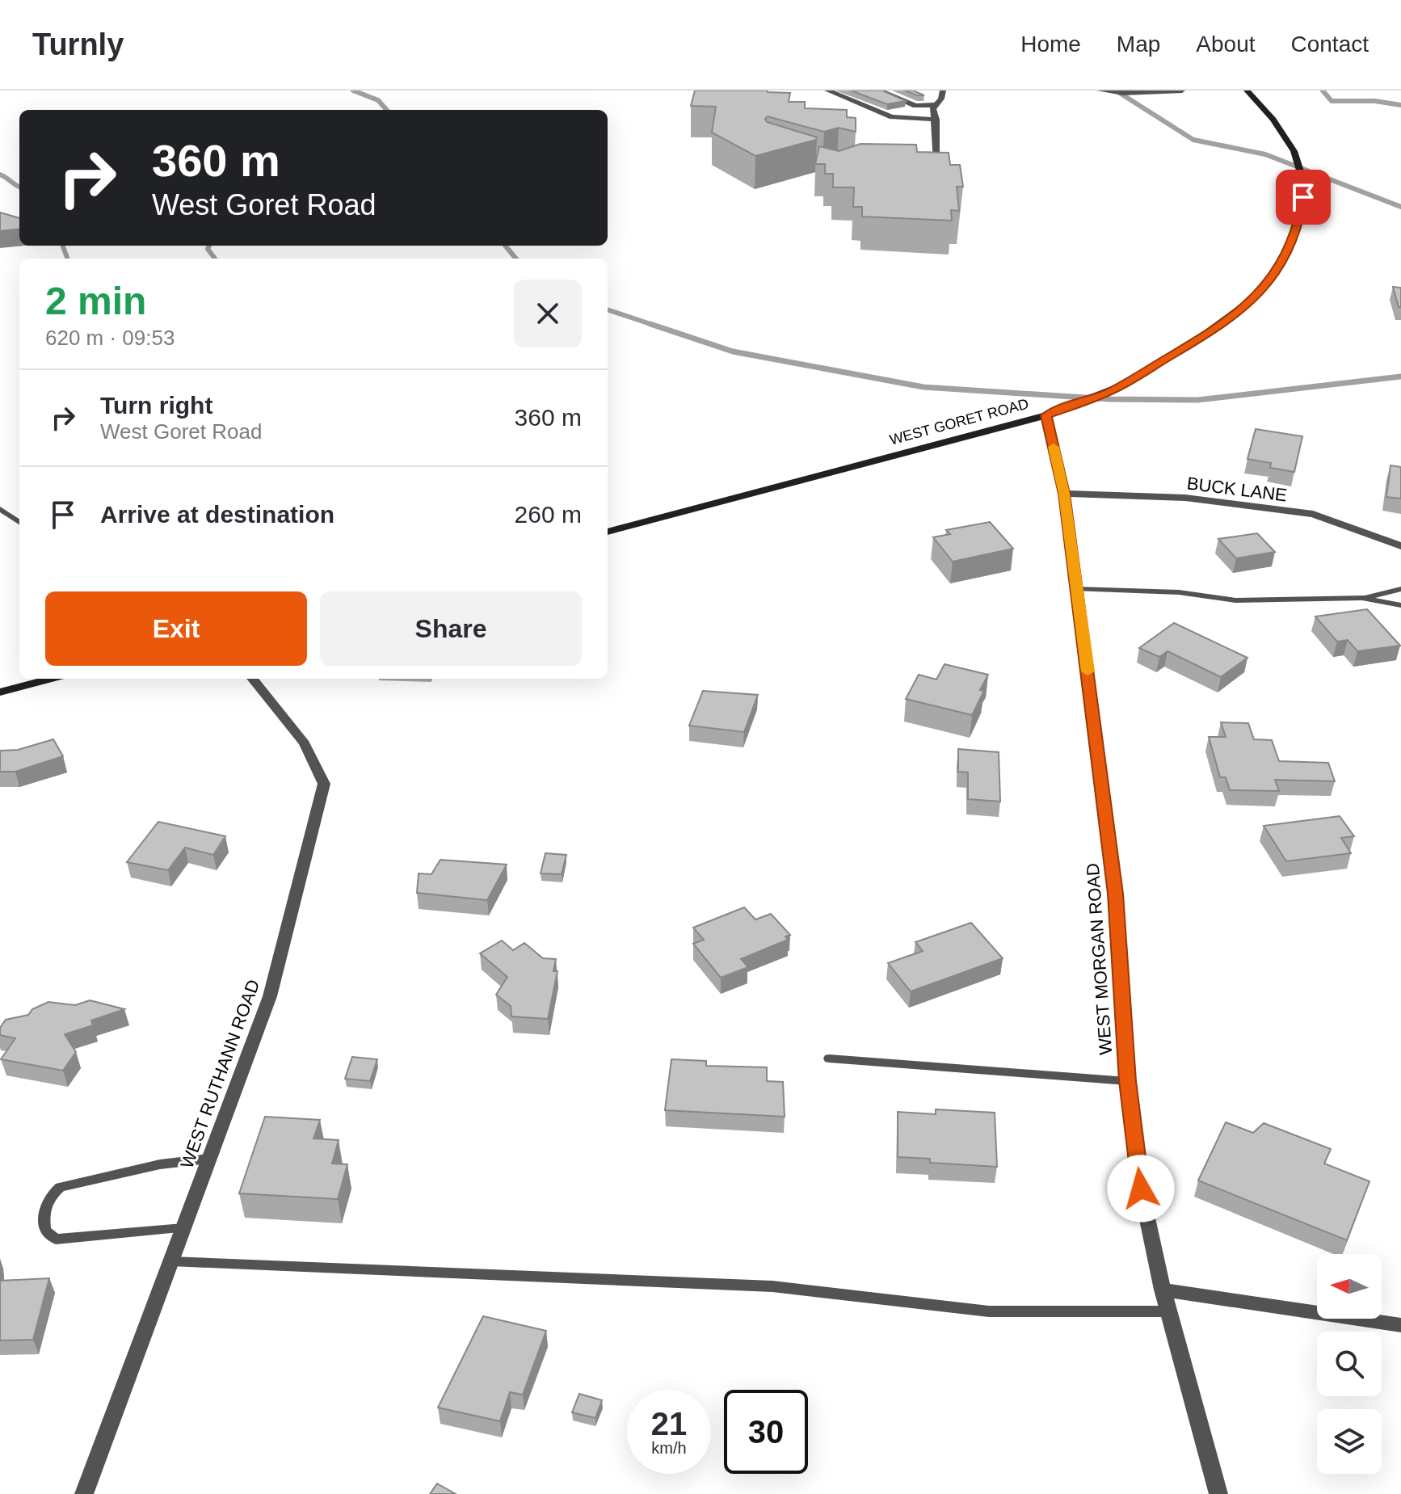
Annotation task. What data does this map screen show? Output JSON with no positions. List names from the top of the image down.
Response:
{
  "streets": {
    "street": [
      "WEST GORET ROAD",
      "BUCK LANE",
      "WEST MORGAN ROAD",
      "WEST RUTHANN ROAD"
    ]
  },
  "crossings": [
    ["WEST GORET ROAD", "WEST MORGAN ROAD"],
    ["BUCK LANE", "WEST MORGAN ROAD"]
  ],
  "north": "left",
  "page": {
    "header": "Turnly",
    "nav": [
      "Home",
      "Map",
      "About",
      "Contact"
    ],
    "turn": ["360 m", "West Goret Road"],
    "heading": ["2 min", "620 m · 09:53"],
    "list": [
      {
        "name": "Turn right",
        "note": "West Goret Road",
        "value": "360 m"
      },
      {
        "name": "Arrive at destination",
        "value": "260 m"
      }
    ],
    "buttons": ["Exit", "Share"],
    "speed": "21 km/h",
    "limit": "30"
  }
}
